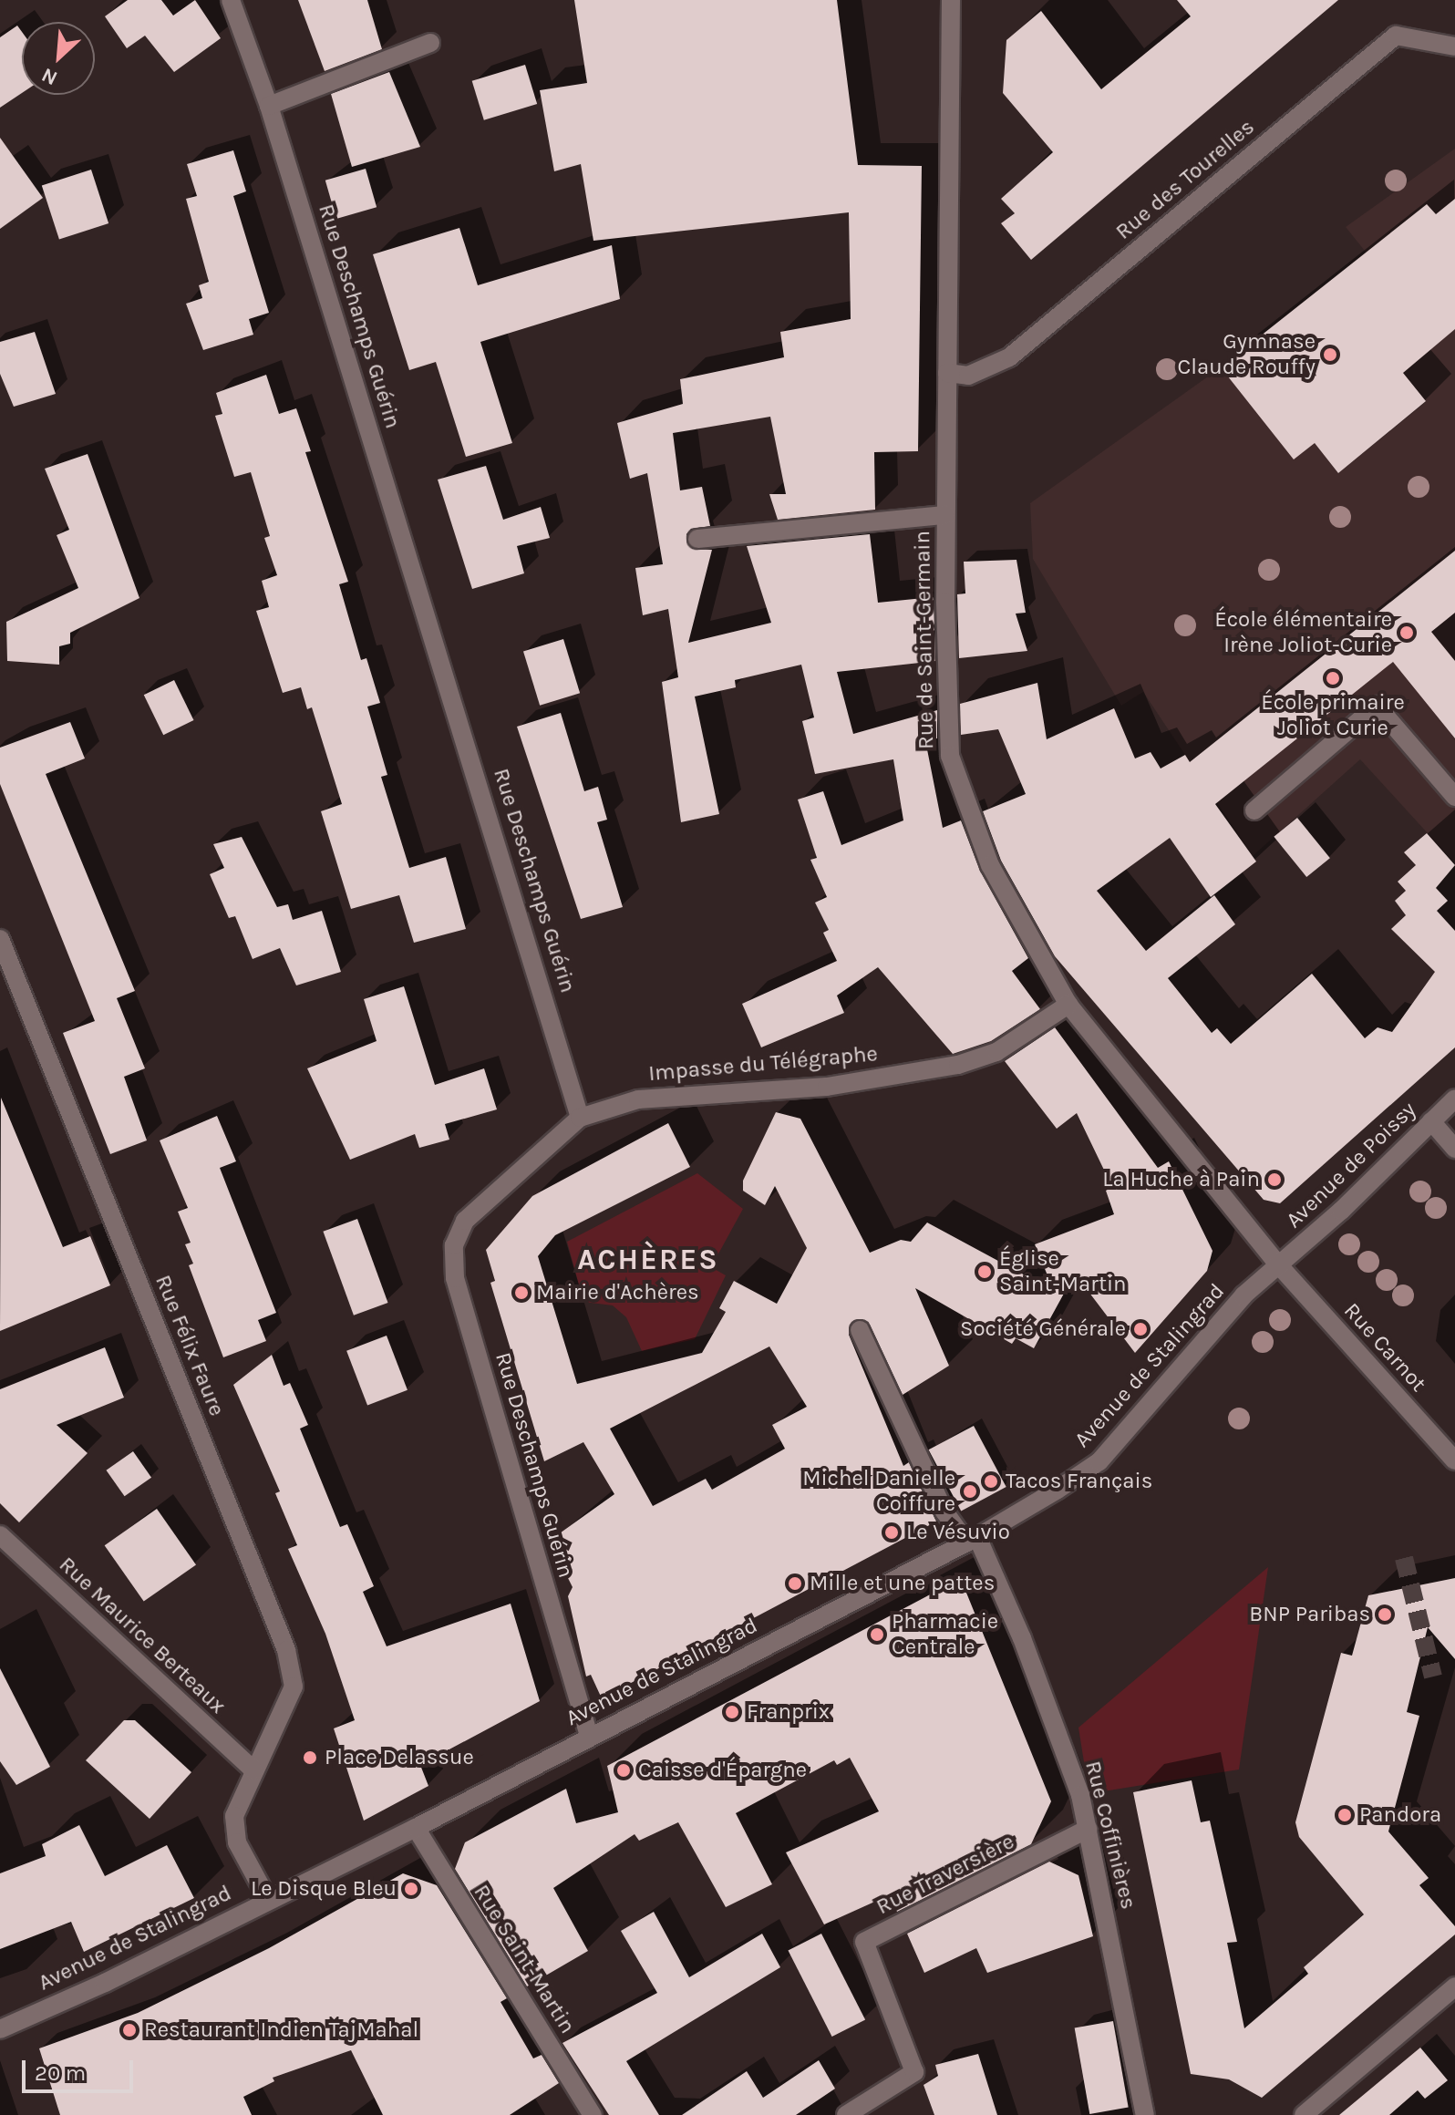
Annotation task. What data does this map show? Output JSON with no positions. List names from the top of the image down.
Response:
{
  "streets": {
    "street": [
      "Rue des Tourelles",
      "Rue Deschamps Guérin",
      "Rue de Saint-Germain",
      "Impasse du Télégraphe",
      "Avenue de Poissy",
      "Rue Félix Faure",
      "Rue Carnot",
      "Avenue de Stalingrad",
      "Rue Maurice Berteaux",
      "Rue Coffinières",
      "Rue Traversière",
      "Rue Saint-Martin"
    ]
  },
  "crossings": [
    ["Rue des Tourelles", "Rue de Saint-Germain"],
    ["Rue Deschamps Guérin", "Impasse du Télégraphe"],
    ["Rue Deschamps Guérin", "Avenue de Stalingrad"],
    ["Rue de Saint-Germain", "Impasse du Télégraphe"],
    ["Rue de Saint-Germain", "Avenue de Poissy"],
    ["Rue de Saint-Germain", "Rue Carnot"],
    ["Rue de Saint-Germain", "Avenue de Stalingrad"],
    ["Avenue de Poissy", "Rue Carnot"],
    ["Avenue de Poissy", "Avenue de Stalingrad"],
    ["Rue Félix Faure", "Rue Maurice Berteaux"],
    ["Rue Carnot", "Avenue de Stalingrad"],
    ["Avenue de Stalingrad", "Rue Coffinières"],
    ["Avenue de Stalingrad", "Rue Saint-Martin"],
    ["Rue Coffinières", "Rue Traversière"]
  ],
  "districts": ["ACHÈRES"],
  "places": [
    "Gymnase Claude Rouffy",
    "École élémentaire Irène Joliot-Curie",
    "École primaire Joliot Curie",
    "La Huche à Pain",
    "Église Saint-Martin",
    "Mairie d'Achères",
    "Société Générale",
    "Tacos Français",
    "Michel Danielle Coiffure",
    "Le Vésuvio",
    "Mille et une pattes",
    "BNP Paribas",
    "Pharmacie Centrale",
    "Franprix",
    "Place Delassue",
    "Caisse d'Épargne",
    "Pandora",
    "Le Disque Bleu",
    "Restaurant Indien TajMahal"
  ],
  "scale_bar": "20 m",
  "north": "bottom left"
}
